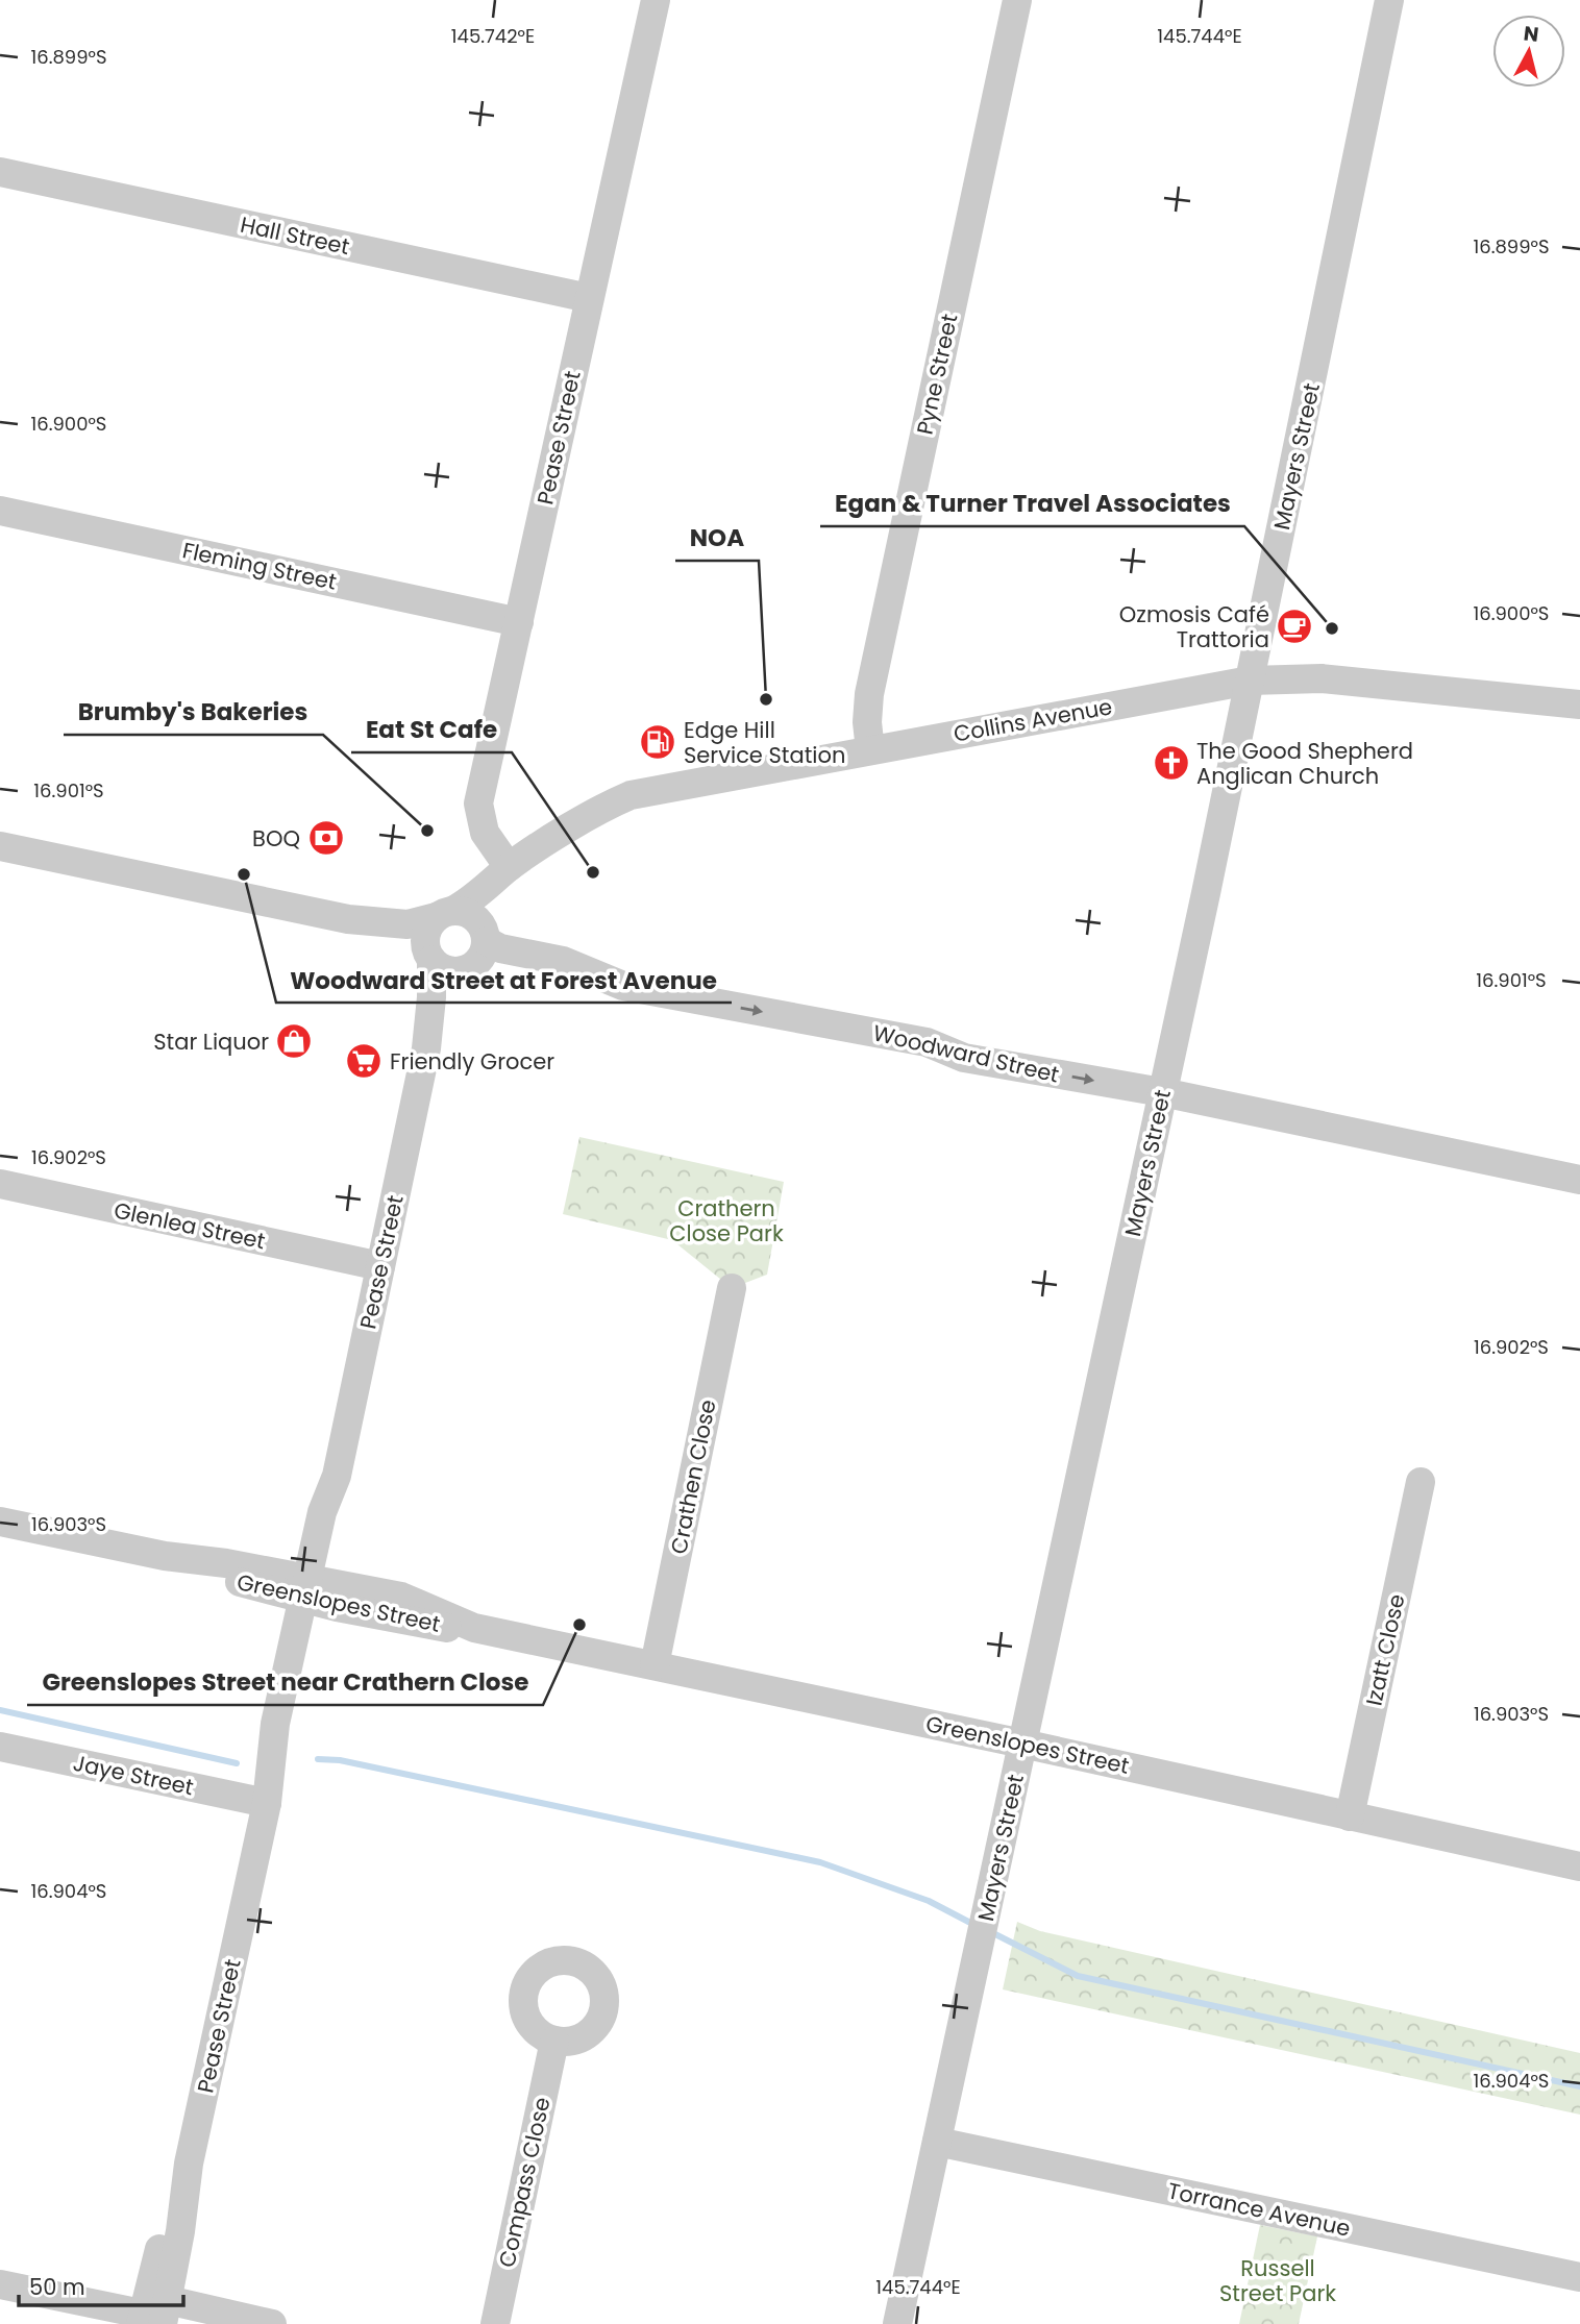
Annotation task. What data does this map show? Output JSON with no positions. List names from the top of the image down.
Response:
{
  "streets": {
    "street": [
      "Hall Street",
      "Pyne Street",
      "Pease Street",
      "Mayers Street",
      "Fleming Street",
      "Collins Avenue",
      "Woodward Street",
      "Glenlea Street",
      "Crathen Close",
      "Greenslopes Street",
      "Izatt Close",
      "Jaye Street",
      "Compass Close",
      "Torrance Avenue"
    ]
  },
  "crossings": [
    ["Hall Street", "Pease Street"],
    ["Pyne Street", "Collins Avenue"],
    ["Pease Street", "Fleming Street"],
    ["Pease Street", "Collins Avenue"],
    ["Pease Street", "Woodward Street"],
    ["Pease Street", "Glenlea Street"],
    ["Pease Street", "Greenslopes Street"],
    ["Pease Street", "Jaye Street"],
    ["Mayers Street", "Collins Avenue"],
    ["Mayers Street", "Woodward Street"],
    ["Mayers Street", "Greenslopes Street"],
    ["Mayers Street", "Torrance Avenue"],
    ["Collins Avenue", "Woodward Street"],
    ["Crathen Close", "Greenslopes Street"],
    ["Greenslopes Street", "Izatt Close"]
  ],
  "one_way": ["Woodward Street"],
  "parks": ["Crathern Close Park", "Russell Street Park"],
  "places": {
    "cafe": ["Ozmosis Café Trattoria"],
    "other": [
      "Egan & Turner Travel Associates",
      "NOA",
      "Brumby's Bakeries",
      "Eat St Cafe",
      "Woodward Street at Forest Avenue",
      "Greenslopes Street near Crathern Close"
    ],
    "fuel station": ["Edge Hill Service Station"],
    "church": ["The Good Shepherd Anglican Church"],
    "bank": ["BOQ"],
    "shop": ["Star Liquor"],
    "supermarket": ["Friendly Grocer"]
  },
  "scale_bar": "50 m",
  "north": "top",
  "coordinates": [
    "145.742°E",
    "145.744°E",
    "16.899°S",
    "16.900°S",
    "16.901°S",
    "16.902°S",
    "16.903°S",
    "16.904°S"
  ]
}
